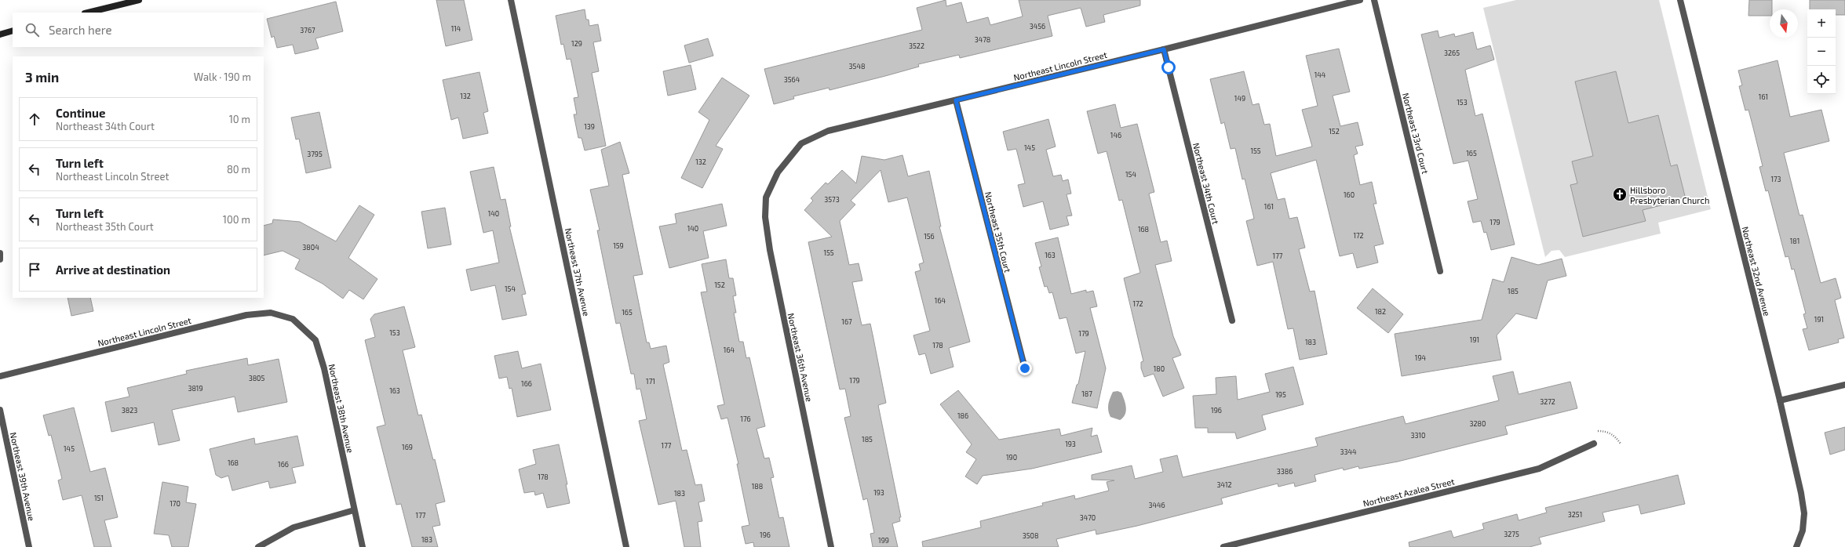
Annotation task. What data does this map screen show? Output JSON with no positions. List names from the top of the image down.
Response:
{
  "streets": {
    "street": [
      "Northeast Lincoln Street",
      "Northeast 33rd Court",
      "Northeast 34th Court",
      "Northeast 35th Court",
      "Northeast 32nd Avenue",
      "Northeast 37th Avenue",
      "Northeast 36th Avenue",
      "Northeast 38th Avenue",
      "Northeast 39th Avenue",
      "Northeast Azalea Street"
    ]
  },
  "crossings": [
    ["Northeast Lincoln Street", "Northeast 34th Court"],
    ["Northeast Lincoln Street", "Northeast 35th Court"],
    ["Northeast Lincoln Street", "Northeast 36th Avenue"],
    ["Northeast Lincoln Street", "Northeast 38th Avenue"]
  ],
  "places": {
    "church": ["Hillsboro Presbyterian Church"]
  },
  "house_numbers": [
    "3456",
    "114",
    "3767",
    "3478",
    "129",
    "3522",
    "3265",
    "3548",
    "144",
    "3564",
    "132",
    "161",
    "149",
    "153",
    "139",
    "152",
    "146",
    "145",
    "155",
    "165",
    "3795",
    "132",
    "154",
    "173",
    "160",
    "3573",
    "161",
    "140",
    "179",
    "140",
    "168",
    "172",
    "156",
    "181",
    "159",
    "3804",
    "155",
    "163",
    "177",
    "152",
    "154",
    "185",
    "164",
    "172",
    "182",
    "165",
    "191",
    "167",
    "153",
    "179",
    "191",
    "183",
    "178",
    "164",
    "194",
    "180",
    "3805",
    "179",
    "171",
    "166",
    "3819",
    "163",
    "187",
    "195",
    "3272",
    "3823",
    "196",
    "186",
    "176",
    "3280",
    "3310",
    "185",
    "193",
    "177",
    "169",
    "145",
    "3344",
    "190",
    "168",
    "166",
    "3386",
    "178",
    "3412",
    "188",
    "193",
    "183",
    "151",
    "170",
    "3446",
    "3251",
    "177",
    "3470",
    "3275",
    "196",
    "3508",
    "183",
    "199"
  ],
  "north": "bottom",
  "page": {
    "map_buttons": ["+", "−"],
    "search": "Search here",
    "heading": ["3 min", "Walk · 190 m"],
    "list": [
      ["Continue", "Northeast 34th Court", "10 m"],
      ["Turn left", "Northeast Lincoln Street", "80 m"],
      ["Turn left", "Northeast 35th Court", "100 m"],
      "Arrive at destination"
    ]
  }
}
